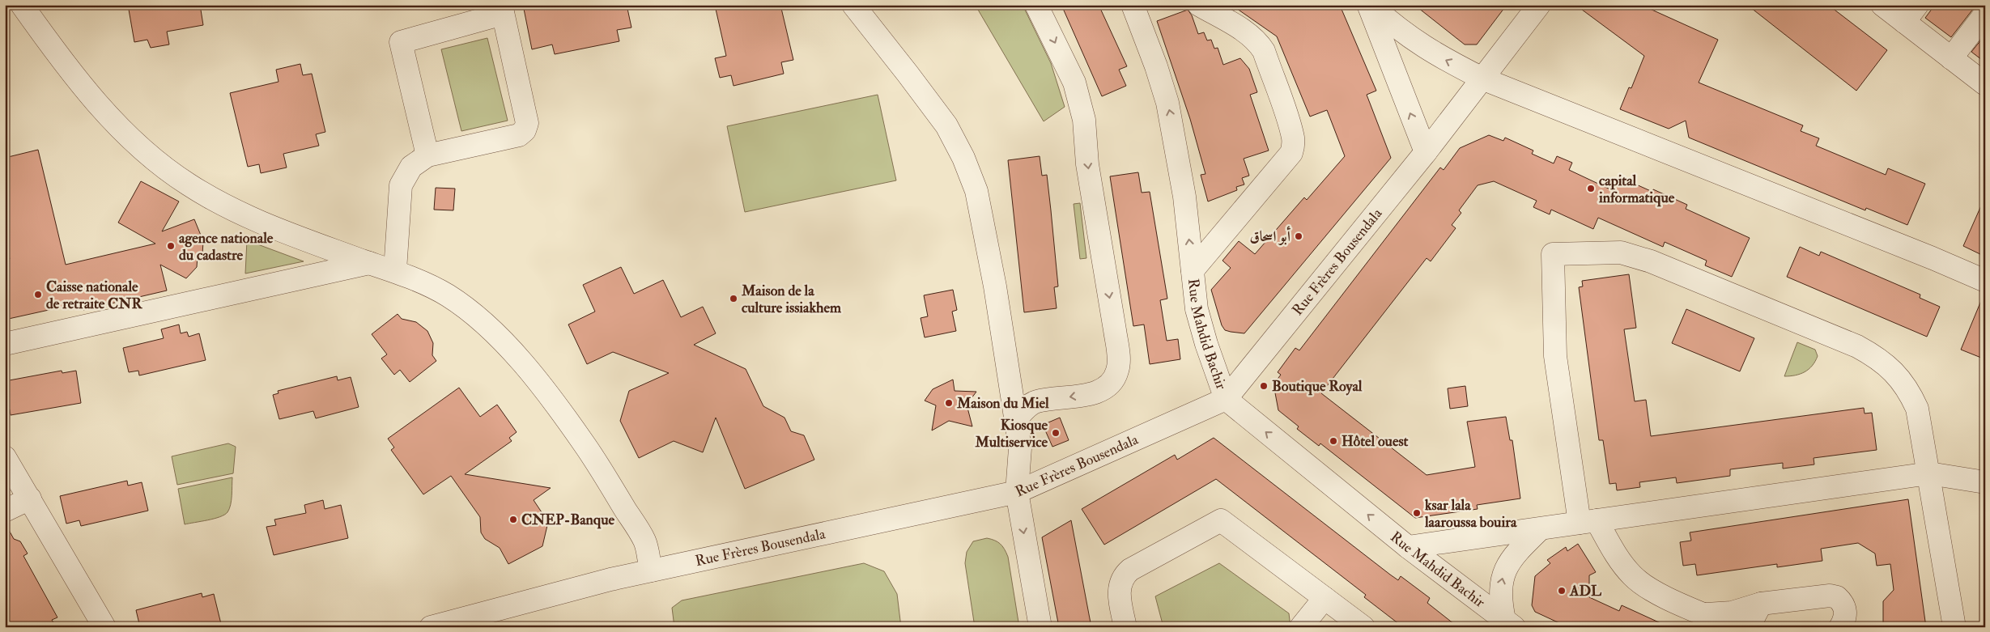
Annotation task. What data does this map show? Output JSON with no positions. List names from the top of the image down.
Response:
{
  "streets": {
    "street": ["Rue Frères Bousendala", "Rue Mahdid Bachir"]
  },
  "crossings": [
    ["Rue Frères Bousendala", "Rue Mahdid Bachir"]
  ],
  "one_way": ["Rue Mahdid Bachir"],
  "places": [
    "capital informatique",
    "أبو اسحاق",
    "agence nationale du cadastre",
    "Caisse nationale de retraite CNR",
    "Maison de la culture issiakhem",
    "Boutique Royal",
    "Maison du Miel",
    "Kiosque Multiservice",
    "Hôtel ouest",
    "ksar lala laaroussa bouira",
    "CNEP-Banque",
    "ADL"
  ]
}
